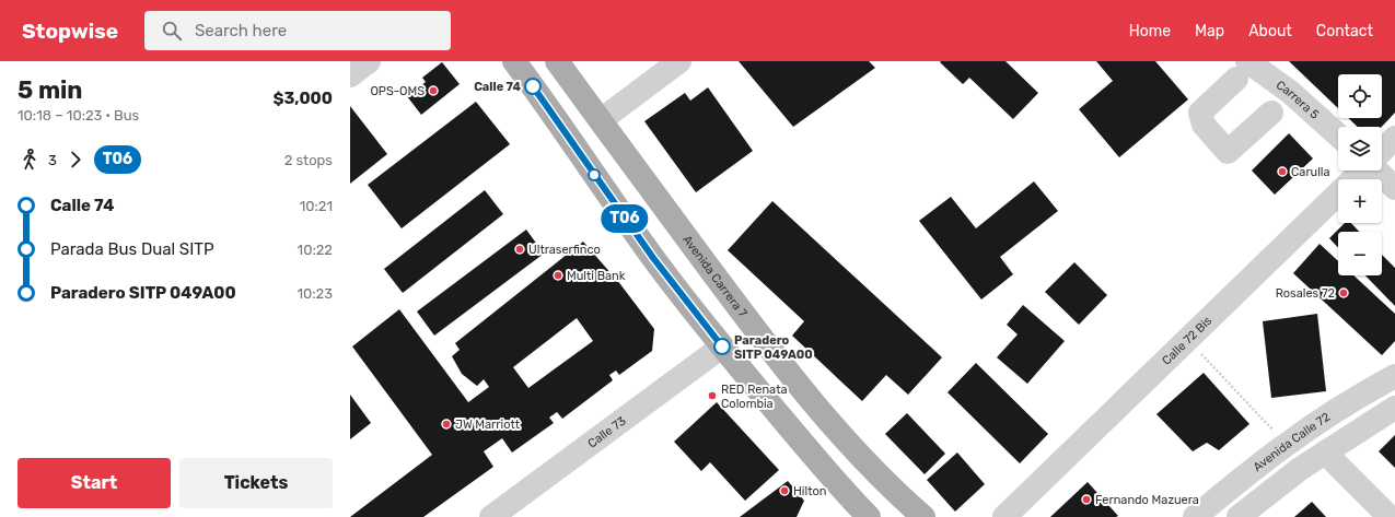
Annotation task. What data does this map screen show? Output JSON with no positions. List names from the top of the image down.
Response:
{
  "streets": {
    "main road": ["Avenida Carrera 7"],
    "street": [
      "Carrera 5",
      "Calle 72 Bis",
      "Calle 73",
      "Avenida Calle 72"
    ]
  },
  "places": [
    "Calle 74",
    "OPS-OMS",
    "Carulla",
    "Ultraserfinco",
    "Multi Bank",
    "Rosales 72",
    "Paradero SITP 049A00",
    "RED Renata Colombia",
    "JW Marriott",
    "Hilton",
    "Fernando Mazuera"
  ],
  "lines": ["bus line T06"],
  "page": {
    "header": "Stopwise",
    "search": "Search here",
    "nav": [
      "Home",
      "Map",
      "About",
      "Contact"
    ],
    "heading": ["5 min", "10:18 – 10:23 · Bus", "$3,000"],
    "on_map": "T06",
    "map_buttons": ["+", "−"],
    "legs": ["3", "T06", "2 stops"],
    "list": [
      {
        "name": "Calle 74",
        "value": "10:21"
      },
      {
        "name": "Parada Bus Dual SITP",
        "value": "10:22"
      },
      {
        "name": "Paradero SITP 049A00",
        "value": "10:23"
      }
    ],
    "buttons": ["Start", "Tickets"]
  }
}
